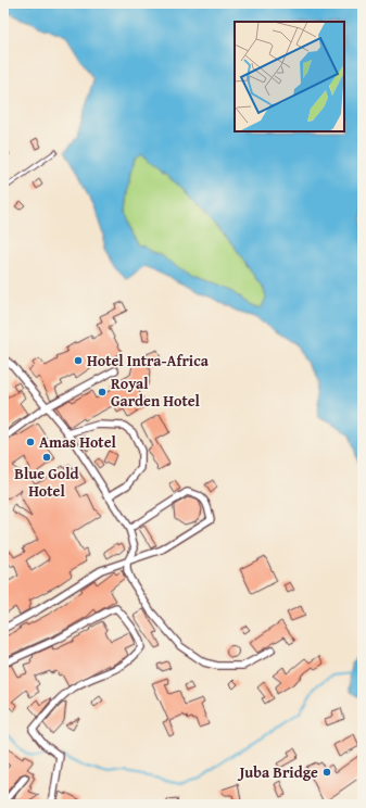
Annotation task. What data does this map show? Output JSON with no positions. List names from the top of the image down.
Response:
{
  "places": [
    "Hotel Intra-Africa",
    "Royal Garden Hotel",
    "Amas Hotel",
    "Blue Gold Hotel",
    "Juba Bridge"
  ]
}
